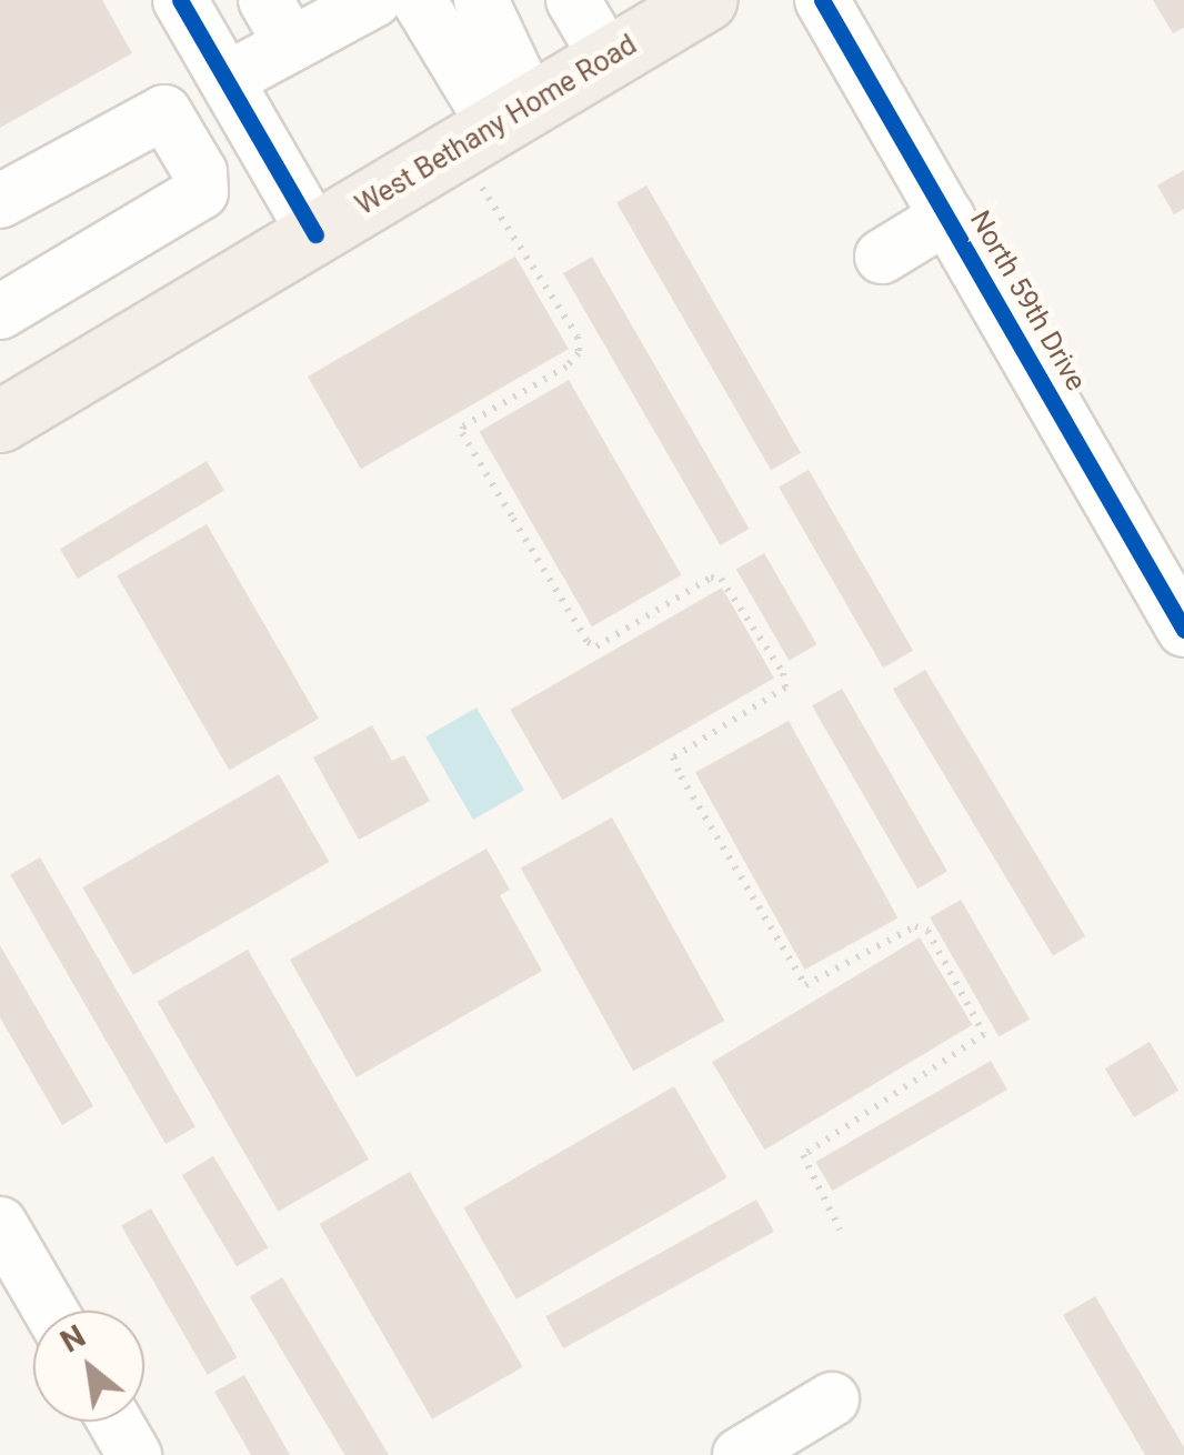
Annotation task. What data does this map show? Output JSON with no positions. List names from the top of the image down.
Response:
{
  "streets": {
    "main road": ["West Bethany Home Road"],
    "street": ["North 59th Drive"]
  },
  "north": "top left"
}
